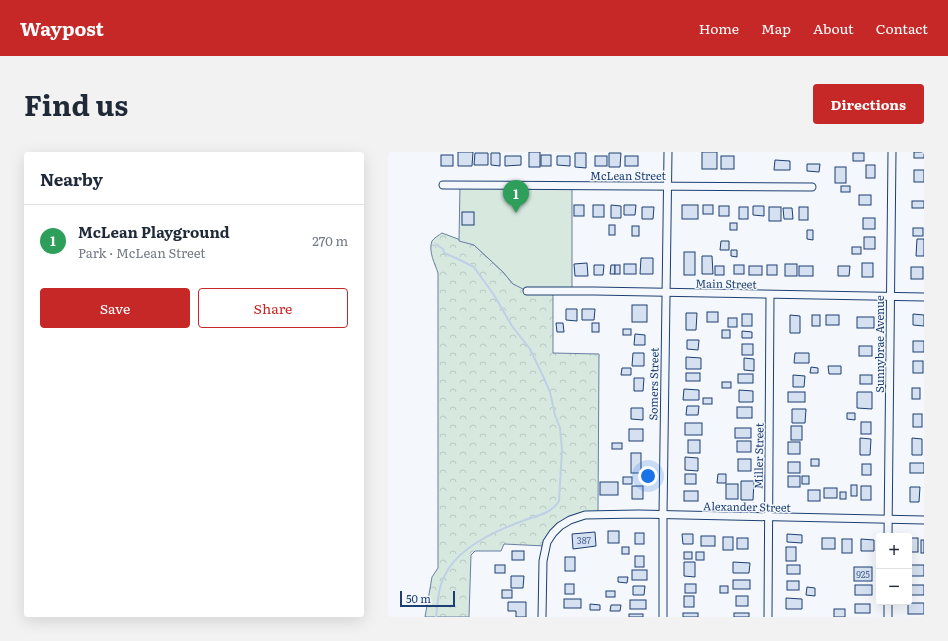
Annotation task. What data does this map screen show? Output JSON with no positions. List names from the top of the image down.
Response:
{
  "streets": {
    "street": [
      "McLean Street",
      "Main Street",
      "Sunnybrae Avenue",
      "Somers Street",
      "Miller Street",
      "Alexander Street"
    ]
  },
  "crossings": [
    ["McLean Street", "Somers Street"],
    ["Main Street", "Sunnybrae Avenue"],
    ["Main Street", "Somers Street"],
    ["Main Street", "Miller Street"],
    ["Sunnybrae Avenue", "Alexander Street"],
    ["Somers Street", "Alexander Street"],
    ["Miller Street", "Alexander Street"]
  ],
  "house_numbers": ["387", "925"],
  "scale_bar": "50 m",
  "page": {
    "header": "Waypost",
    "nav": [
      "Home",
      "Map",
      "About",
      "Contact"
    ],
    "title": "Find us",
    "buttons": [
      "Directions",
      ["Save", "Share"]
    ],
    "heading": "Nearby",
    "pins": "1",
    "list": [
      {
        "mark": "1",
        "name": "McLean Playground",
        "note": "Park · McLean Street",
        "value": "270 m"
      }
    ],
    "map_buttons": ["+", "−"],
    "scale": "50 m"
  }
}
